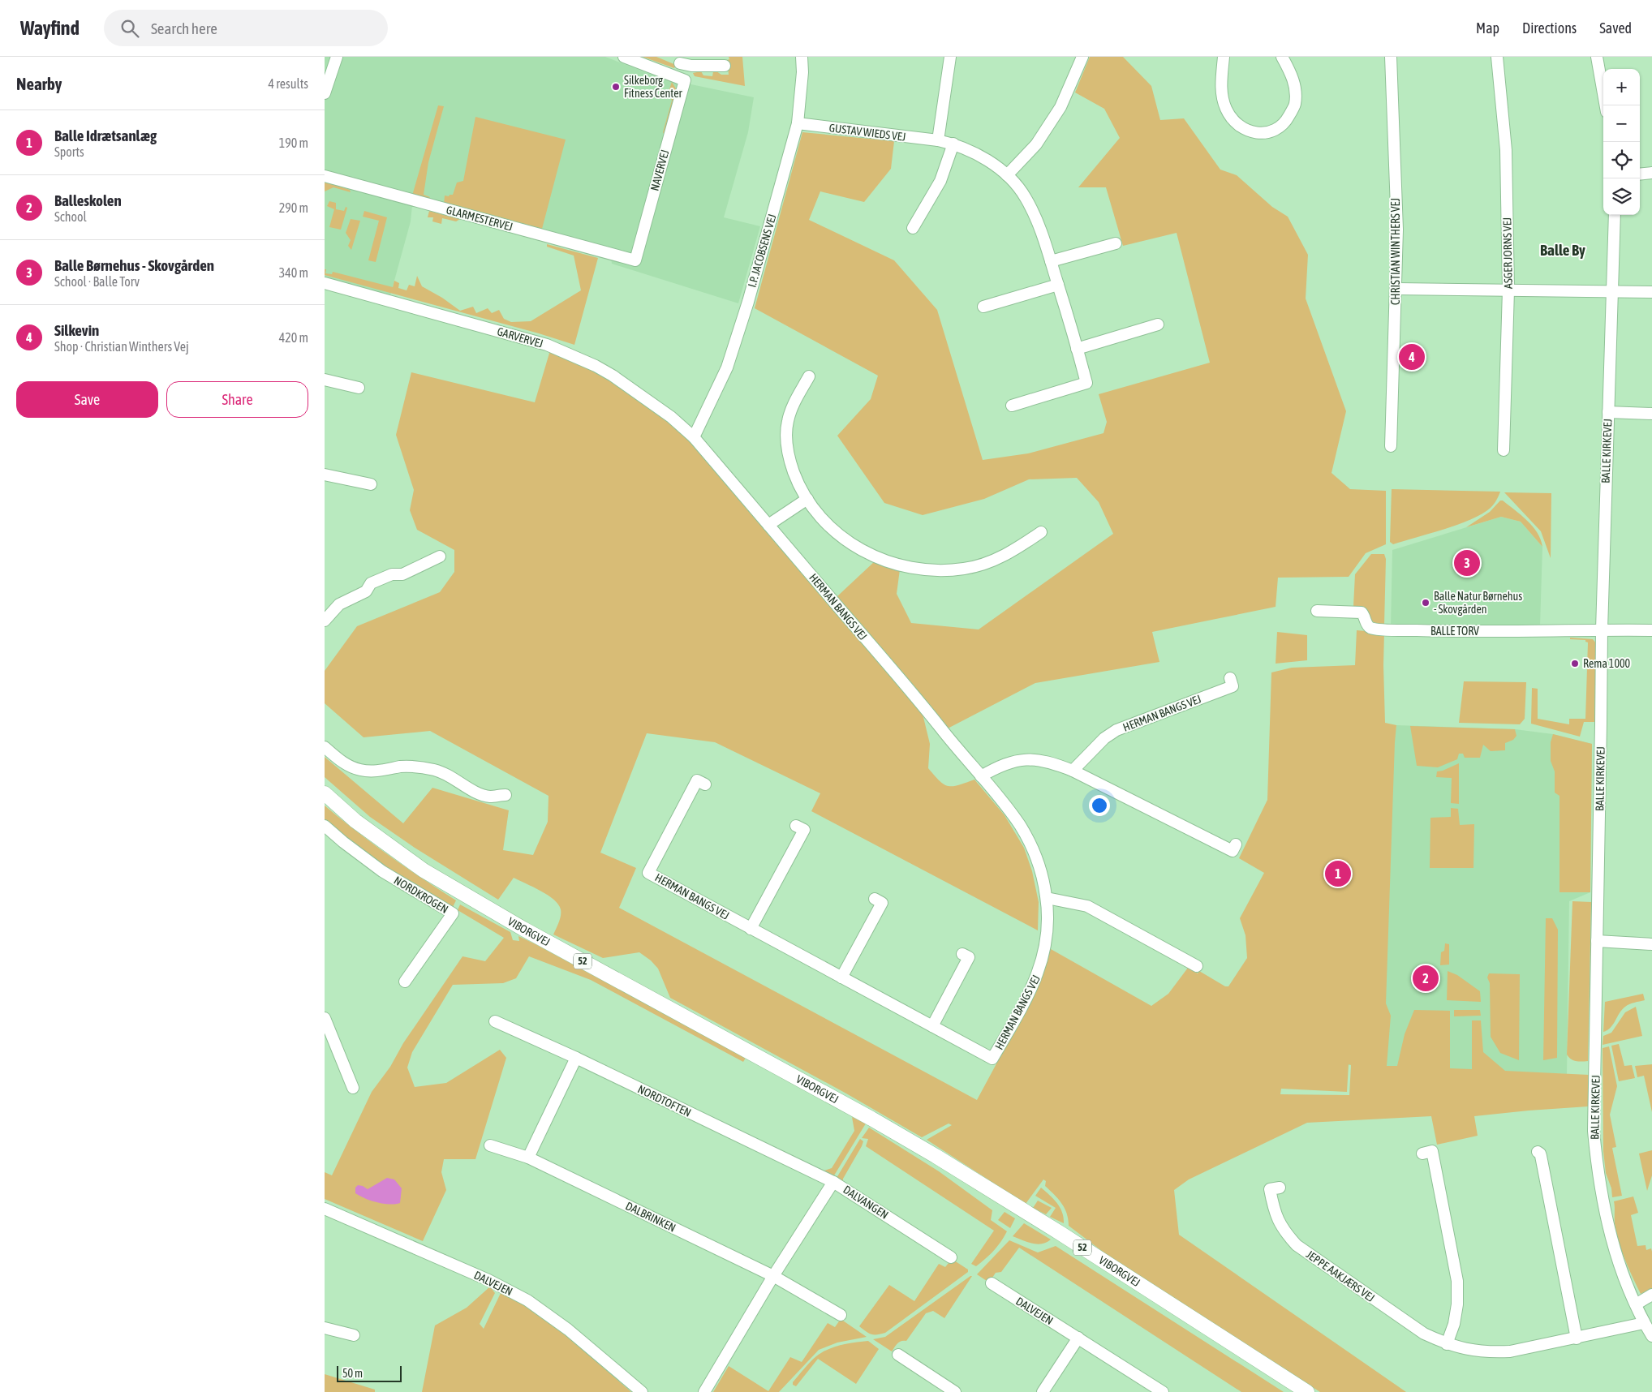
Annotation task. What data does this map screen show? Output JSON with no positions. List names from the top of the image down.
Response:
{
  "streets": {
    "main road": ["VIBORGVEJ", "52"],
    "street": [
      "GUSTAV WIEDS VEJ",
      "NAVERVEJ",
      "GLARMESTERVEJ",
      "I.P. JACOBSENS VEJ",
      "CHRISTIAN WINTHERS VEJ",
      "ASGER JORNS VEJ",
      "GARVERVEJ",
      "BALLE KIRKEVEJ",
      "HERMAN BANGS VEJ",
      "BALLE TORV",
      "NORDKROGEN",
      "NORDTOFTEN",
      "DALVANGEN",
      "DALBRINKEN",
      "JEPPE AAKJÆRS VEJ",
      "DALVEJEN"
    ]
  },
  "crossings": [
    ["GUSTAV WIEDS VEJ", "I.P. JACOBSENS VEJ"],
    ["NAVERVEJ", "GLARMESTERVEJ"],
    ["I.P. JACOBSENS VEJ", "GARVERVEJ"],
    ["I.P. JACOBSENS VEJ", "HERMAN BANGS VEJ"],
    ["GARVERVEJ", "HERMAN BANGS VEJ"],
    ["BALLE KIRKEVEJ", "BALLE TORV"],
    ["BALLE KIRKEVEJ", "JEPPE AAKJÆRS VEJ"],
    ["NORDTOFTEN", "DALVANGEN"],
    ["DALVANGEN", "DALBRINKEN"]
  ],
  "districts": ["Balle By"],
  "places": ["Silkeborg Fitness Center", "Balle Natur Børnehus - Skovgården", "Rema 1000"],
  "scale_bar": "50 m",
  "page": {
    "header": "Wayfind",
    "search": "Search here",
    "nav": ["Map", "Directions", "Saved"],
    "heading": ["Nearby", "4 results"],
    "map_buttons": ["+", "−"],
    "list": [
      {
        "mark": "1",
        "name": "Balle Idrætsanlæg",
        "note": "Sports",
        "value": "190 m"
      },
      {
        "mark": "2",
        "name": "Balleskolen",
        "note": "School",
        "value": "290 m"
      },
      {
        "mark": "3",
        "name": "Balle Børnehus - Skovgården",
        "note": "School · Balle Torv",
        "value": "340 m"
      },
      {
        "mark": "4",
        "name": "Silkevin",
        "note": "Shop · Christian Winthers Vej",
        "value": "420 m"
      }
    ],
    "pins": [
      "4",
      "3",
      "1",
      "2"
    ],
    "buttons": ["Save", "Share"],
    "scale": "50 m"
  }
}
